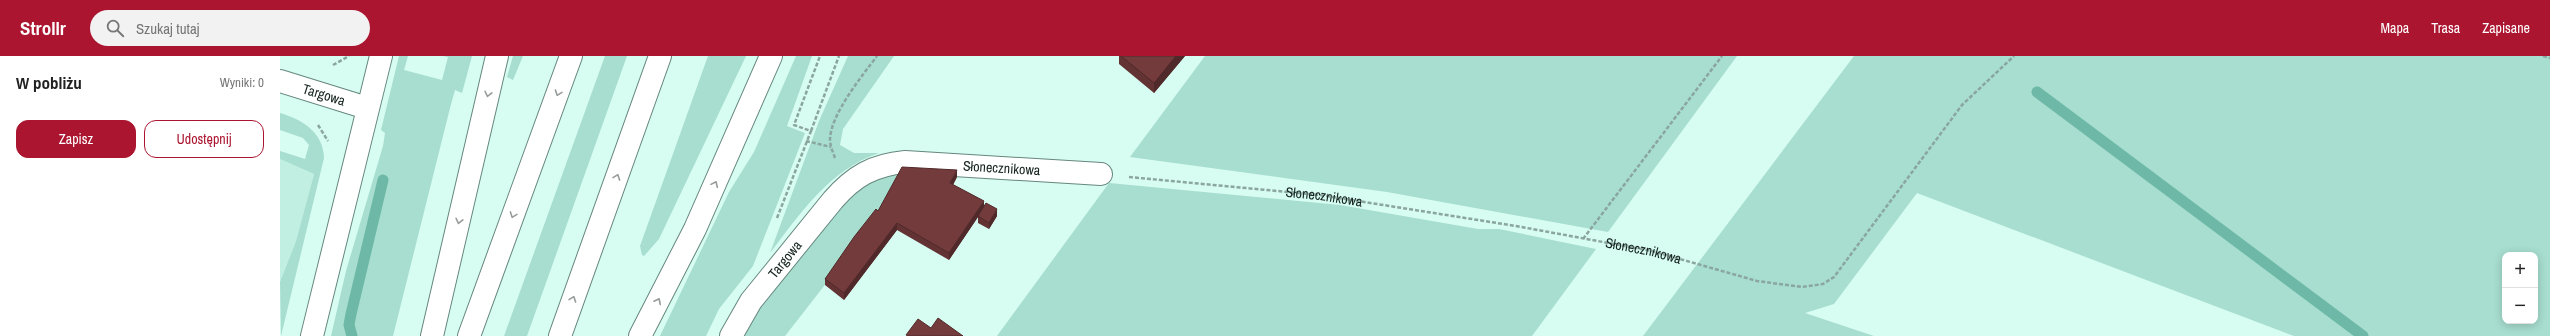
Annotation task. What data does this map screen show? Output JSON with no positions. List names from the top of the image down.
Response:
{
  "streets": {
    "main road": ["Targowa", "Słonecznikowa"]
  },
  "crossings": [
    ["Targowa", "Słonecznikowa"]
  ],
  "page": {
    "header": "Strollr",
    "search": "Szukaj tutaj",
    "nav": ["Mapa", "Trasa", "Zapisane"],
    "heading": ["W pobliżu", "Wyniki: 0"],
    "buttons": ["Zapisz", "Udostępnij"],
    "map_buttons": ["+", "−"]
  }
}
